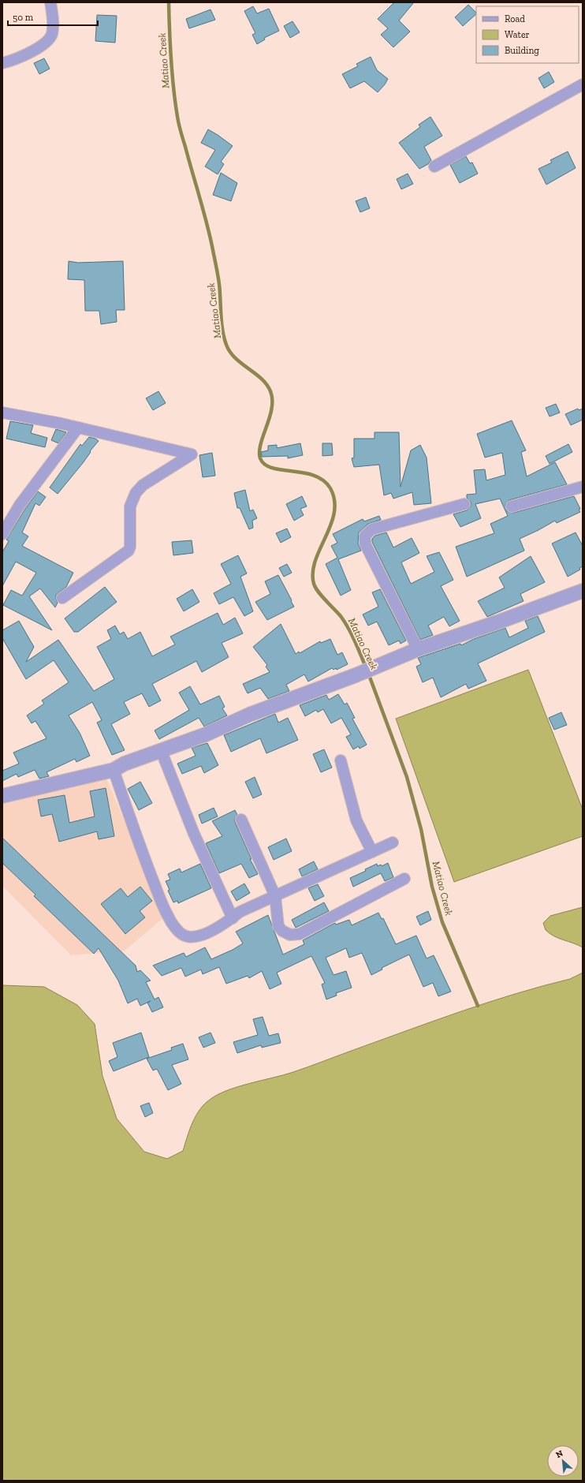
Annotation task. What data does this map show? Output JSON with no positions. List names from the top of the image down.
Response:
{
  "water": ["Matiao Creek"],
  "legend": ["Road", "Water", "Building"],
  "scale_bar": "50 m",
  "north": "top left"
}
